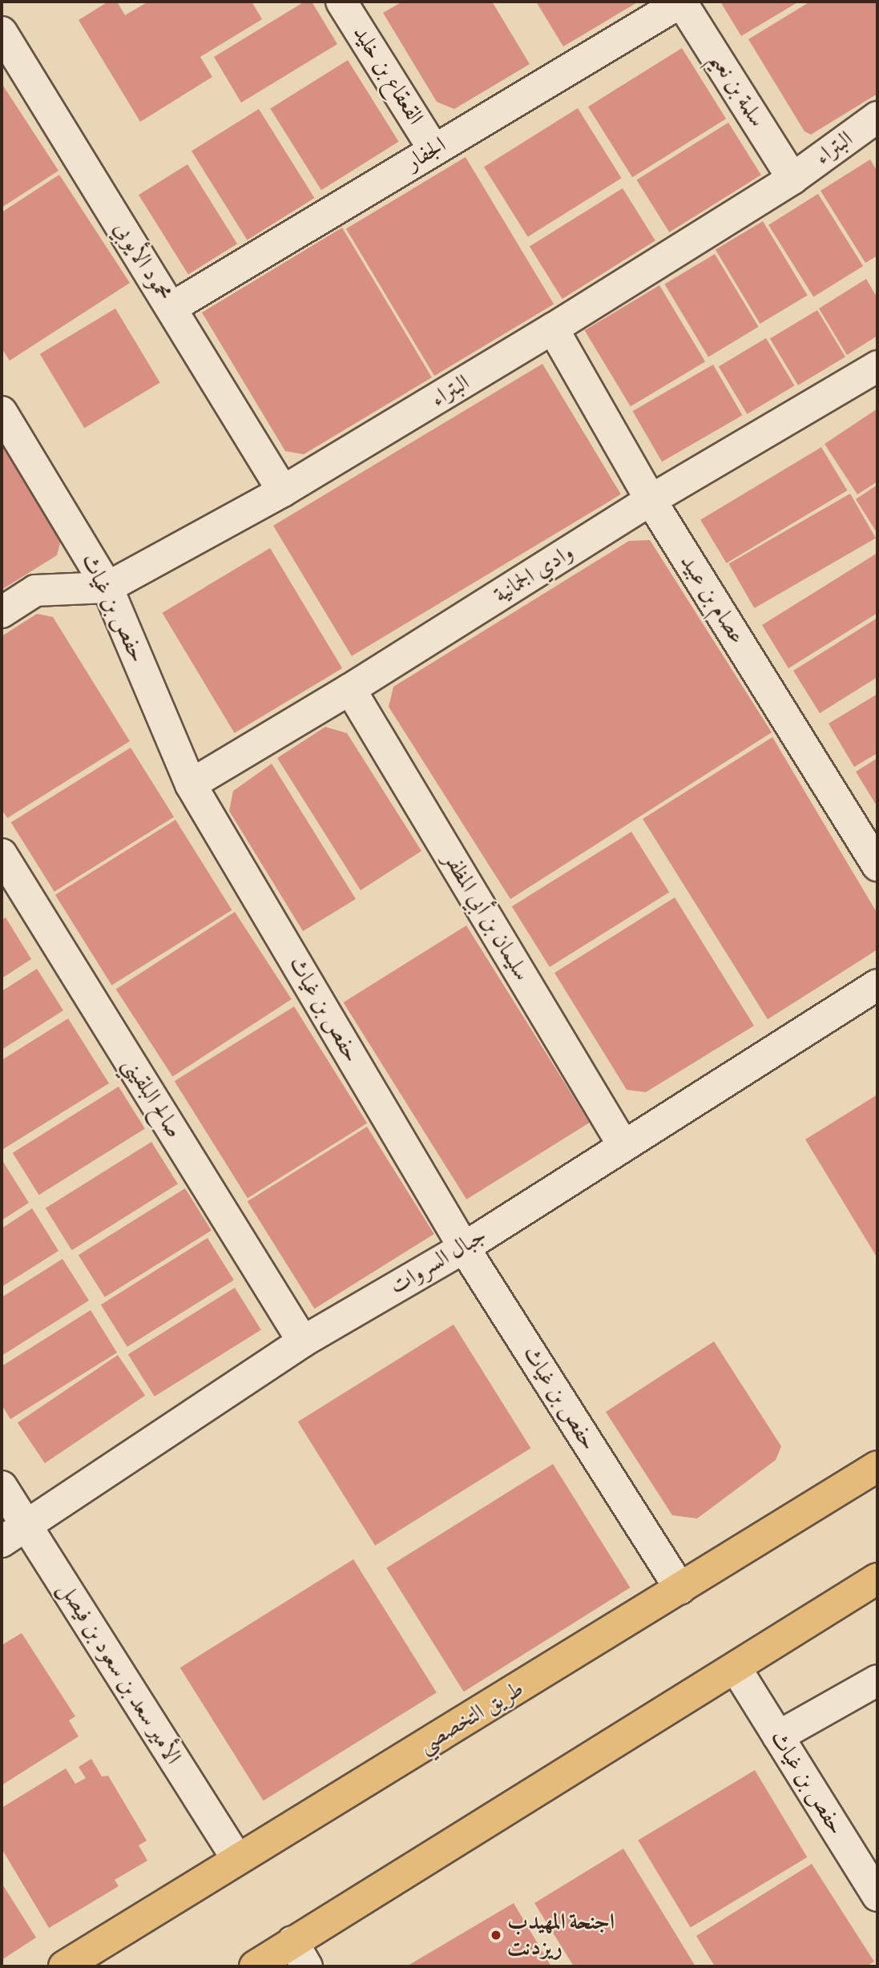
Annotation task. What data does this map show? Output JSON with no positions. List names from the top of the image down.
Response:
{
  "streets": {
    "main road": ["طريق التخصصي"],
    "street": [
      "القعقاع بن خليد",
      "سلمة بن نعيم",
      "البتراء",
      "الجفار",
      "محمود الأيوبي",
      "وادي الجمانية",
      "عصام بن عبيد",
      "حفص بن غياث",
      "سليمان بن أبي المظفر",
      "صالح البلقيني",
      "جبال السروات",
      "الأمير سعد بن سعود بن فيصل"
    ]
  },
  "crossings": [
    ["القعقاع بن خليد", "الجفار"],
    ["سلمة بن نعيم", "البتراء"],
    ["سلمة بن نعيم", "الجفار"],
    ["البتراء", "محمود الأيوبي"],
    ["البتراء", "عصام بن عبيد"],
    ["البتراء", "حفص بن غياث"],
    ["الجفار", "محمود الأيوبي"],
    ["وادي الجمانية", "عصام بن عبيد"],
    ["وادي الجمانية", "حفص بن غياث"],
    ["وادي الجمانية", "سليمان بن أبي المظفر"],
    ["حفص بن غياث", "جبال السروات"],
    ["حفص بن غياث", "طريق التخصصي"],
    ["سليمان بن أبي المظفر", "جبال السروات"],
    ["صالح البلقيني", "جبال السروات"],
    ["جبال السروات", "الأمير سعد بن سعود بن فيصل"],
    ["الأمير سعد بن سعود بن فيصل", "طريق التخصصي"]
  ],
  "places": ["اجنحة المهيدب ريزدنت"]
}
